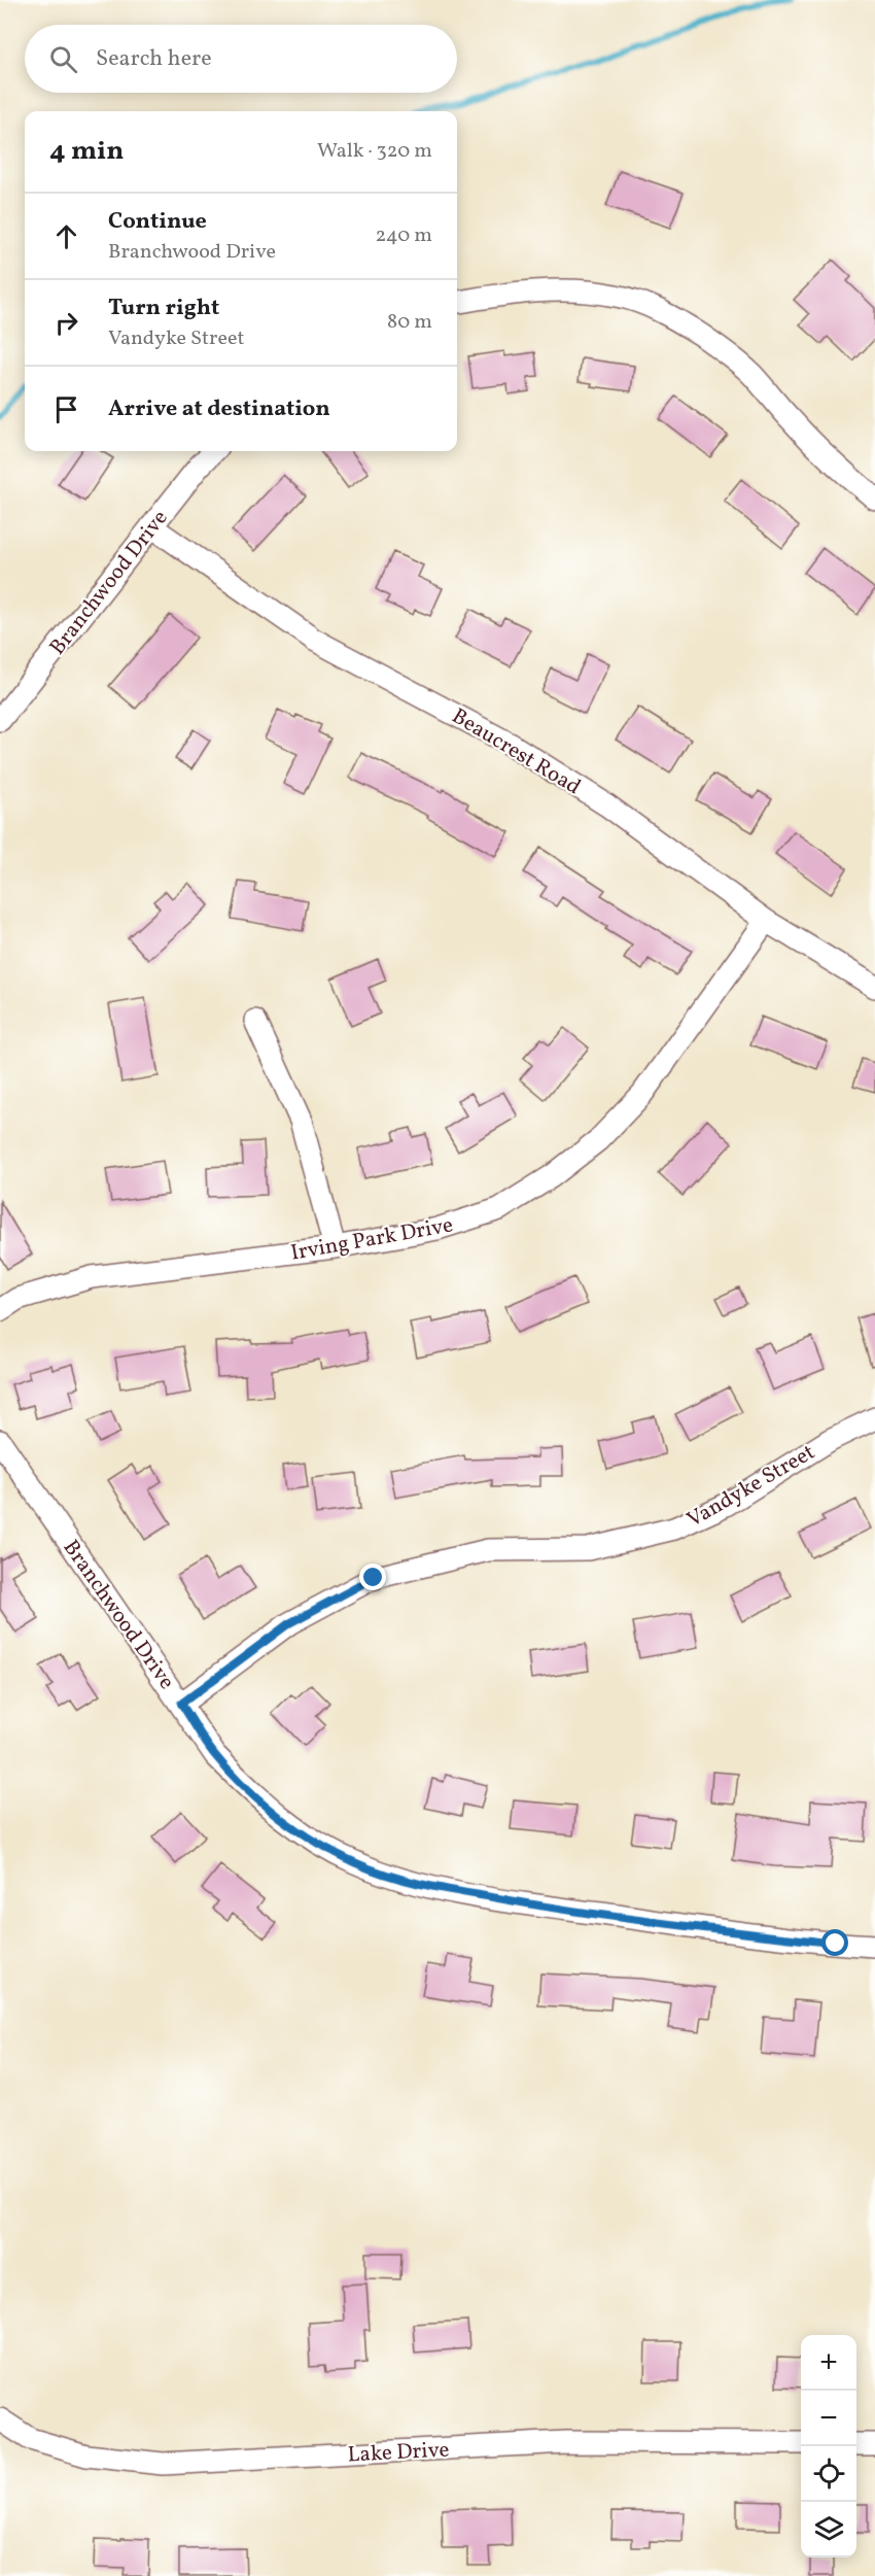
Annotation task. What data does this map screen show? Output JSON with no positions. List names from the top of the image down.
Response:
{
  "streets": {
    "street": [
      "Branchwood Drive",
      "Beaucrest Road",
      "Irving Park Drive",
      "Vandyke Street",
      "Lake Drive"
    ]
  },
  "crossings": [
    ["Branchwood Drive", "Beaucrest Road"],
    ["Branchwood Drive", "Vandyke Street"],
    ["Beaucrest Road", "Irving Park Drive"]
  ],
  "page": {
    "search": "Search here",
    "heading": ["4 min", "Walk · 320 m"],
    "list": [
      ["Continue", "Branchwood Drive", "240 m"],
      ["Turn right", "Vandyke Street", "80 m"],
      "Arrive at destination"
    ],
    "map_buttons": ["+", "−"]
  }
}
